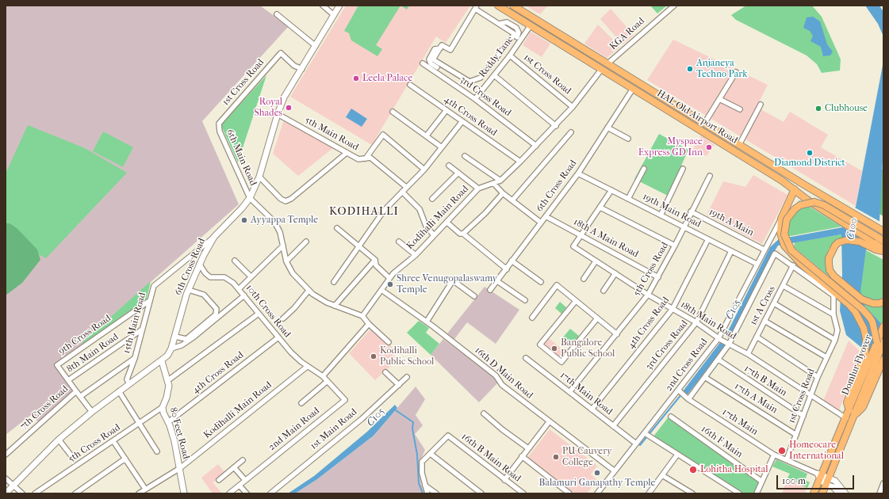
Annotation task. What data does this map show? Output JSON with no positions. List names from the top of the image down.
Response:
{
  "streets": {
    "main road": ["HAL Old Airport Road", "Domlur Flyover"],
    "street": [
      "KGA Road",
      "Reddy Lane",
      "1st Cross Road",
      "3rd Cross Road",
      "4th Cross Road",
      "5th Main Road",
      "6th Main Road",
      "6th Cross Road",
      "19th Main Road",
      "Kodihalli Main Road",
      "19th A Main",
      "18th A Main Road",
      "5th Cross Road",
      "1st A Cross",
      "10th Cross Road",
      "18th Main Road",
      "15th Main Road",
      "9th Cross Road",
      "8th Main Road",
      "2nd Cross Road",
      "16th D Main Road",
      "17th B Main",
      "17th Main Road",
      "17th A Main",
      "7th Cross Road",
      "17th Main",
      "2nd Main Road",
      "1st Main Road",
      "80 Feet Road",
      "16th F Main",
      "16th B Main Road"
    ]
  },
  "crossings": [
    ["KGA Road", "HAL Old Airport Road"],
    ["Reddy Lane", "1st Cross Road"],
    ["Reddy Lane", "3rd Cross Road"],
    ["Reddy Lane", "HAL Old Airport Road"],
    ["1st Cross Road", "6th Main Road"],
    ["1st Cross Road", "6th Cross Road"],
    ["1st Cross Road", "Kodihalli Main Road"],
    ["1st Cross Road", "18th Main Road"],
    ["1st Cross Road", "17th B Main"],
    ["1st Cross Road", "17th A Main"],
    ["1st Cross Road", "17th Main"],
    ["3rd Cross Road", "19th Main Road"],
    ["3rd Cross Road", "Kodihalli Main Road"],
    ["3rd Cross Road", "18th Main Road"],
    ["3rd Cross Road", "17th Main Road"],
    ["4th Cross Road", "19th Main Road"],
    ["4th Cross Road", "Kodihalli Main Road"],
    ["4th Cross Road", "10th Cross Road"],
    ["4th Cross Road", "18th Main Road"],
    ["4th Cross Road", "17th Main Road"],
    ["4th Cross Road", "80 Feet Road"],
    ["HAL Old Airport Road", "6th Cross Road"],
    ["HAL Old Airport Road", "Kodihalli Main Road"],
    ["5th Main Road", "6th Cross Road"],
    ["6th Main Road", "6th Cross Road"],
    ["6th Cross Road", "19th Main Road"],
    ["6th Cross Road", "18th A Main Road"],
    ["6th Cross Road", "10th Cross Road"],
    ["6th Cross Road", "15th Main Road"],
    ["6th Cross Road", "7th Cross Road"],
    ["6th Cross Road", "80 Feet Road"],
    ["19th Main Road", "5th Cross Road"],
    ["19th Main Road", "2nd Cross Road"],
    ["Kodihalli Main Road", "10th Cross Road"],
    ["Kodihalli Main Road", "16th D Main Road"],
    ["Kodihalli Main Road", "80 Feet Road"],
    ["19th A Main", "5th Cross Road"],
    ["19th A Main", "2nd Cross Road"],
    ["18th A Main Road", "5th Cross Road"],
    ["18th A Main Road", "18th Main Road"],
    ["5th Cross Road", "18th Main Road"],
    ["5th Cross Road", "17th Main Road"],
    ["5th Cross Road", "80 Feet Road"],
    ["1st A Cross", "18th Main Road"],
    ["10th Cross Road", "2nd Main Road"],
    ["18th Main Road", "2nd Cross Road"],
    ["15th Main Road", "9th Cross Road"],
    ["15th Main Road", "8th Main Road"],
    ["15th Main Road", "7th Cross Road"],
    ["9th Cross Road", "8th Main Road"],
    ["9th Cross Road", "7th Cross Road"],
    ["2nd Cross Road", "16th D Main Road"],
    ["2nd Cross Road", "17th Main Road"]
  ],
  "districts": ["KODIHALLI"],
  "water": ["C100", "C105"],
  "places": [
    "Anjaneya Techno Park",
    "Leela Palace",
    "Royal Shades",
    "Clubhouse",
    "Myspace Express GD Inn",
    "Diamond District",
    "Ayyappa Temple",
    "Shree Venugopalaswamy Temple",
    "Bangalore Public School",
    "Kodihalli Public School",
    "Homeocare International",
    "PU Cauvery College",
    "Lohitha Hospital",
    "Balamuri Ganapathy Temple"
  ],
  "scale_bar": "100 m"
}
